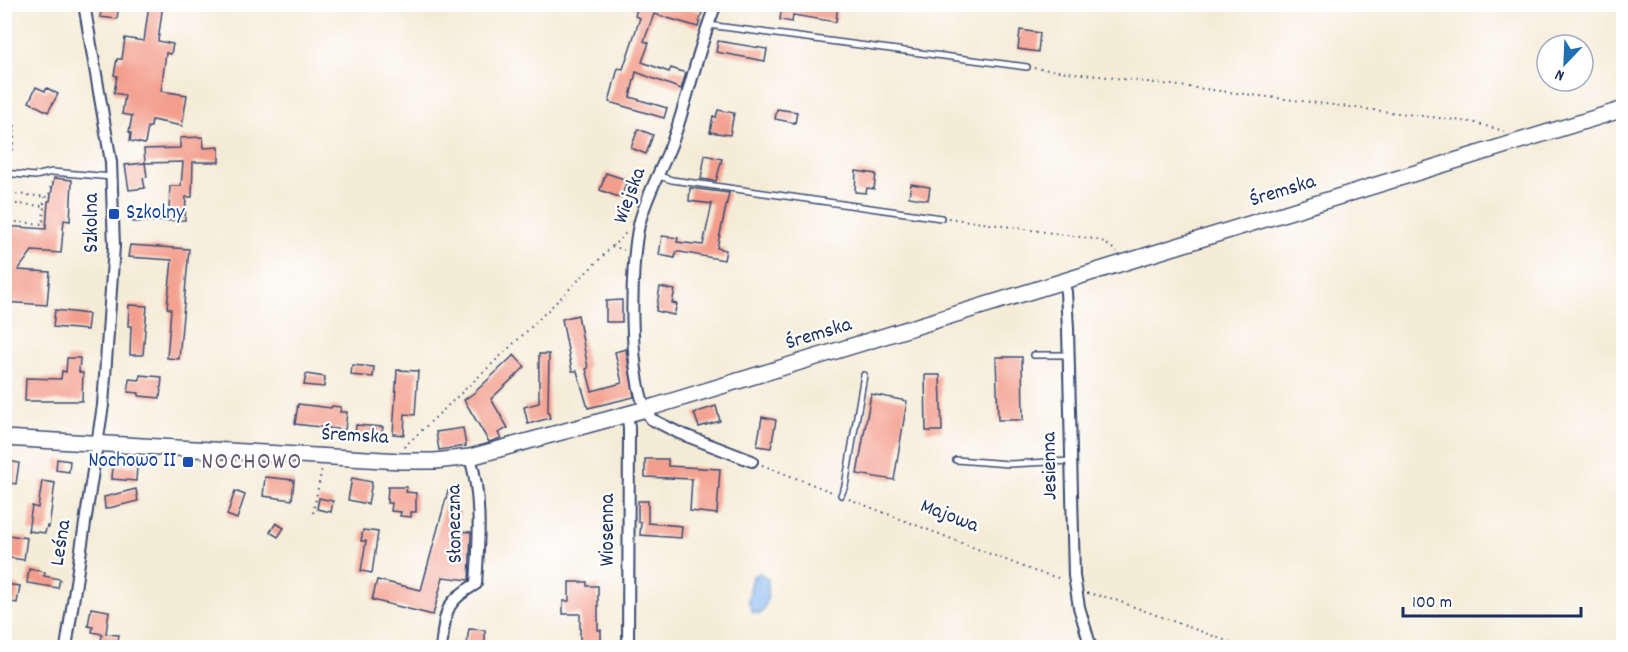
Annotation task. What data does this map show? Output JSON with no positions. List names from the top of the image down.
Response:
{
  "streets": {
    "main road": ["Śremska"],
    "street": [
      "Wiejska",
      "Szkolna",
      "Jesienna",
      "Słoneczna",
      "Wiosenna",
      "Leśna"
    ],
    "path": ["Majowa"]
  },
  "crossings": [
    ["Śremska", "Wiejska"],
    ["Śremska", "Szkolna"],
    ["Śremska", "Jesienna"],
    ["Śremska", "Słoneczna"],
    ["Śremska", "Wiosenna"],
    ["Śremska", "Leśna"],
    ["Szkolna", "Leśna"],
    ["Jesienna", "Majowa"]
  ],
  "districts": ["NOCHOWO"],
  "places": {
    "transit": ["Szkolny", "Nochowo II"]
  },
  "scale_bar": "100 m",
  "north": "bottom left"
}
